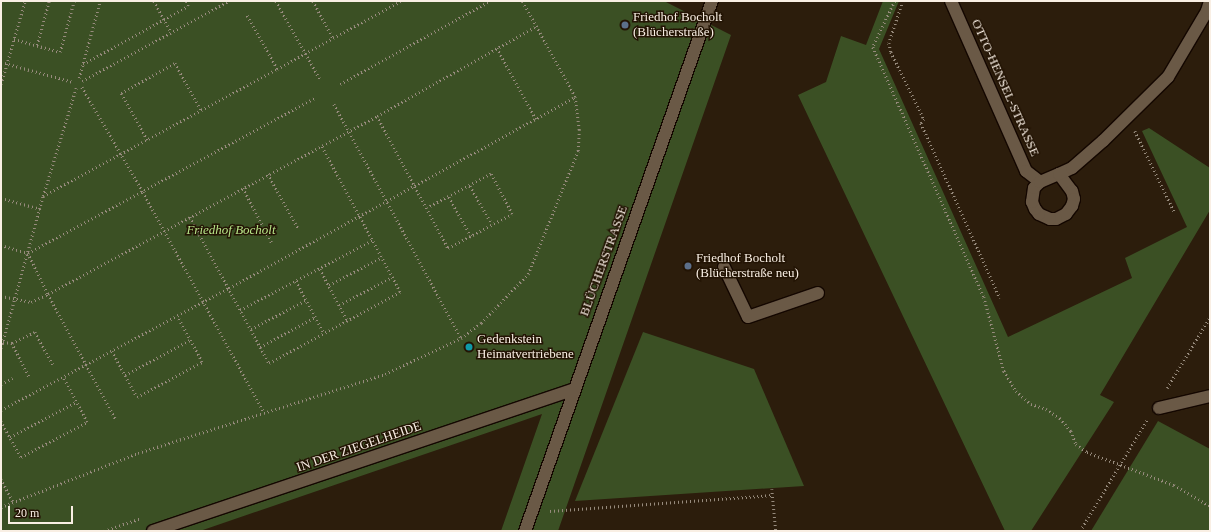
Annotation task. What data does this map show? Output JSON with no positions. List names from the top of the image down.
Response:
{
  "streets": {
    "street": ["OTTO-HENSEL-STRASSE", "BLÜCHERSTRASSE", "IN DER ZIEGELHEIDE"]
  },
  "crossings": [
    ["BLÜCHERSTRASSE", "IN DER ZIEGELHEIDE"]
  ],
  "parks": ["Friedhof Bocholt"],
  "places": ["Friedhof Bocholt (Blücherstraße)", "Friedhof Bocholt (Blücherstraße neu)", "Gedenkstein Heimatvertriebene"],
  "scale_bar": "20 m"
}
